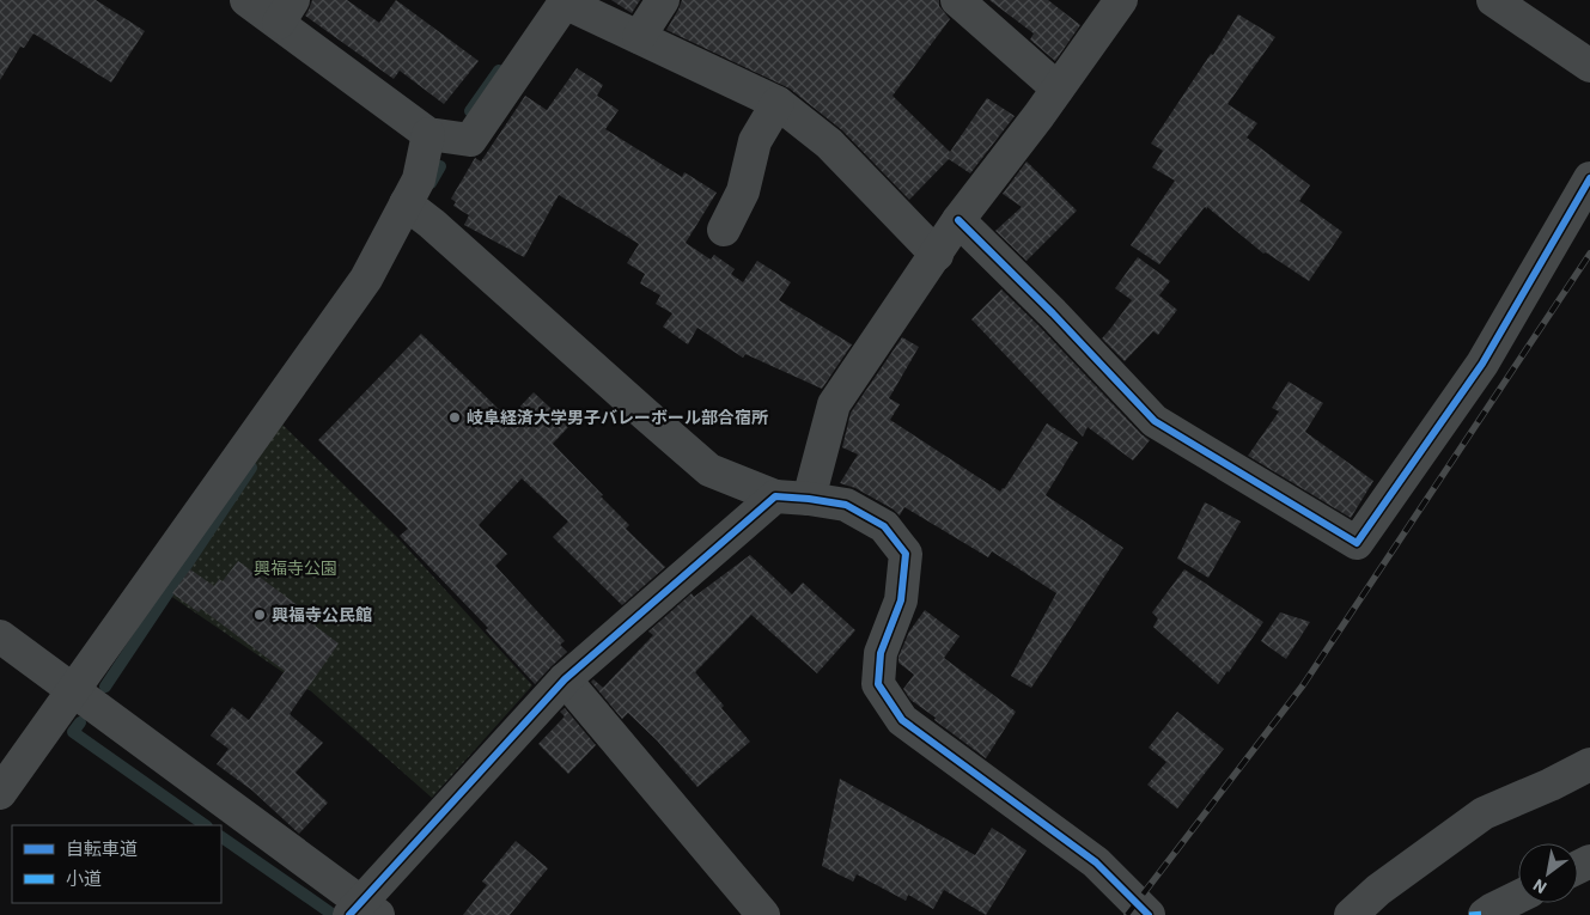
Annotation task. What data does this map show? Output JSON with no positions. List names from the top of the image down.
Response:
{
  "parks": ["興福寺公園"],
  "places": ["岐阜経済大学男子バレーボール部合宿所", "興福寺公民館"],
  "legend": ["自転車道", "小道"],
  "north": "bottom left"
}
